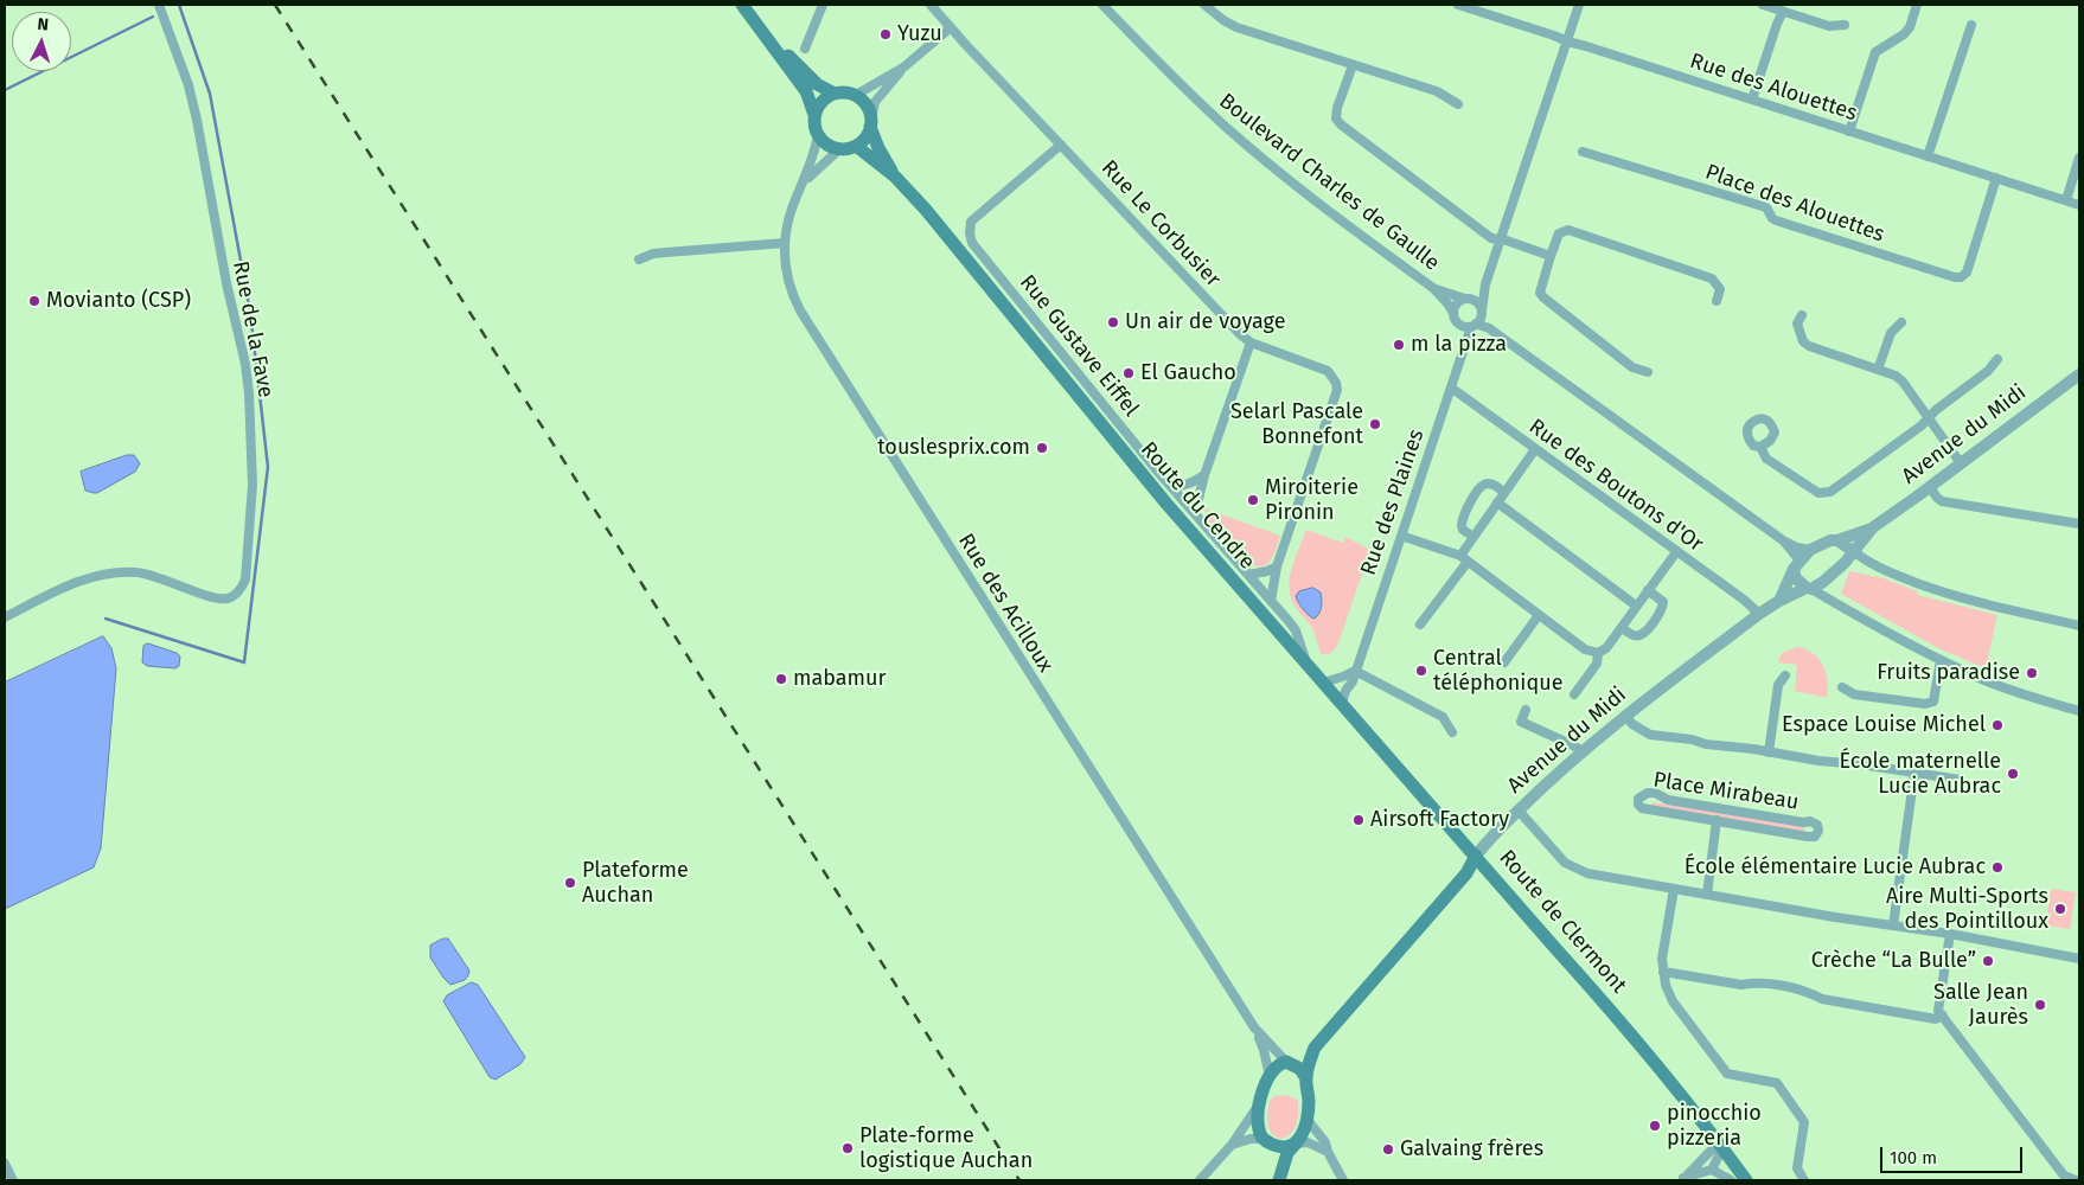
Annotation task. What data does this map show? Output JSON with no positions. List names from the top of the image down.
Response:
{
  "streets": {
    "main road": ["Avenue du Midi", "Route du Cendre", "Route de Clermont"],
    "street": [
      "Rue des Alouettes",
      "Boulevard Charles de Gaulle",
      "Place des Alouettes",
      "Rue Le Corbusier",
      "Rue de la Fave",
      "Rue Gustave Eiffel",
      "Rue des Boutons d'Or",
      "Rue des Plaines",
      "Rue des Acilloux",
      "Place Mirabeau"
    ]
  },
  "crossings": [
    ["Rue des Alouettes", "Place des Alouettes"],
    ["Rue des Alouettes", "Rue des Plaines"],
    ["Boulevard Charles de Gaulle", "Rue des Plaines"],
    ["Rue Le Corbusier", "Rue Gustave Eiffel"],
    ["Rue Gustave Eiffel", "Route du Cendre"],
    ["Avenue du Midi", "Rue des Boutons d'Or"],
    ["Avenue du Midi", "Route du Cendre"],
    ["Avenue du Midi", "Rue des Acilloux"],
    ["Avenue du Midi", "Route de Clermont"],
    ["Rue des Boutons d'Or", "Rue des Plaines"],
    ["Rue des Plaines", "Route du Cendre"],
    ["Route du Cendre", "Rue des Acilloux"],
    ["Route du Cendre", "Route de Clermont"]
  ],
  "places": [
    "Yuzu",
    "Movianto (CSP)",
    "Un air de voyage",
    "m la pizza",
    "El Gaucho",
    "Selarl Pascale Bonnefont",
    "touslesprix.com",
    "Miroiterie Pironin",
    "Central téléphonique",
    "Fruits paradise",
    "mabamur",
    "Espace Louise Michel",
    "École maternelle Lucie Aubrac",
    "Airsoft Factory",
    "École élémentaire Lucie Aubrac",
    "Plateforme Auchan",
    "Aire Multi-Sports des Pointilloux",
    "Crèche “La Bulle”",
    "Salle Jean Jaurès",
    "pinocchio pizzeria",
    "Plate-forme logistique Auchan",
    "Galvaing frères"
  ],
  "scale_bar": "100 m",
  "north": "top"
}
